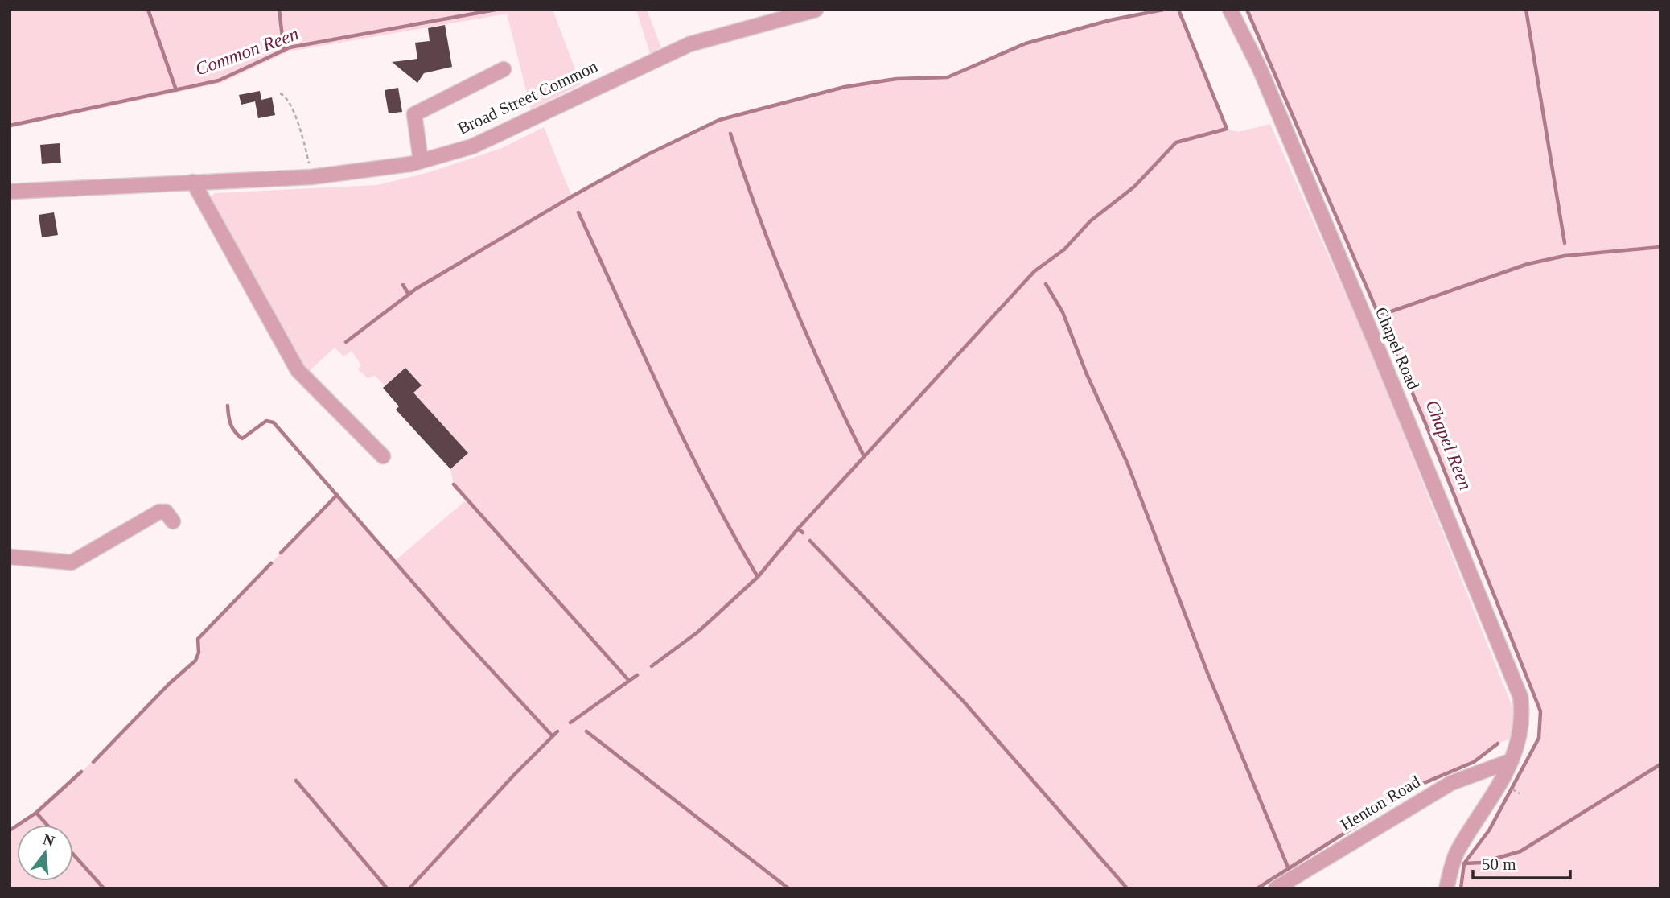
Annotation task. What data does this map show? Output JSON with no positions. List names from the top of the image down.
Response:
{
  "streets": {
    "street": ["Broad Street Common", "Chapel Road", "Henton Road"]
  },
  "crossings": [
    ["Chapel Road", "Henton Road"]
  ],
  "water": ["Common Reen", "Chapel Reen"],
  "scale_bar": "50 m",
  "north": "top"
}
